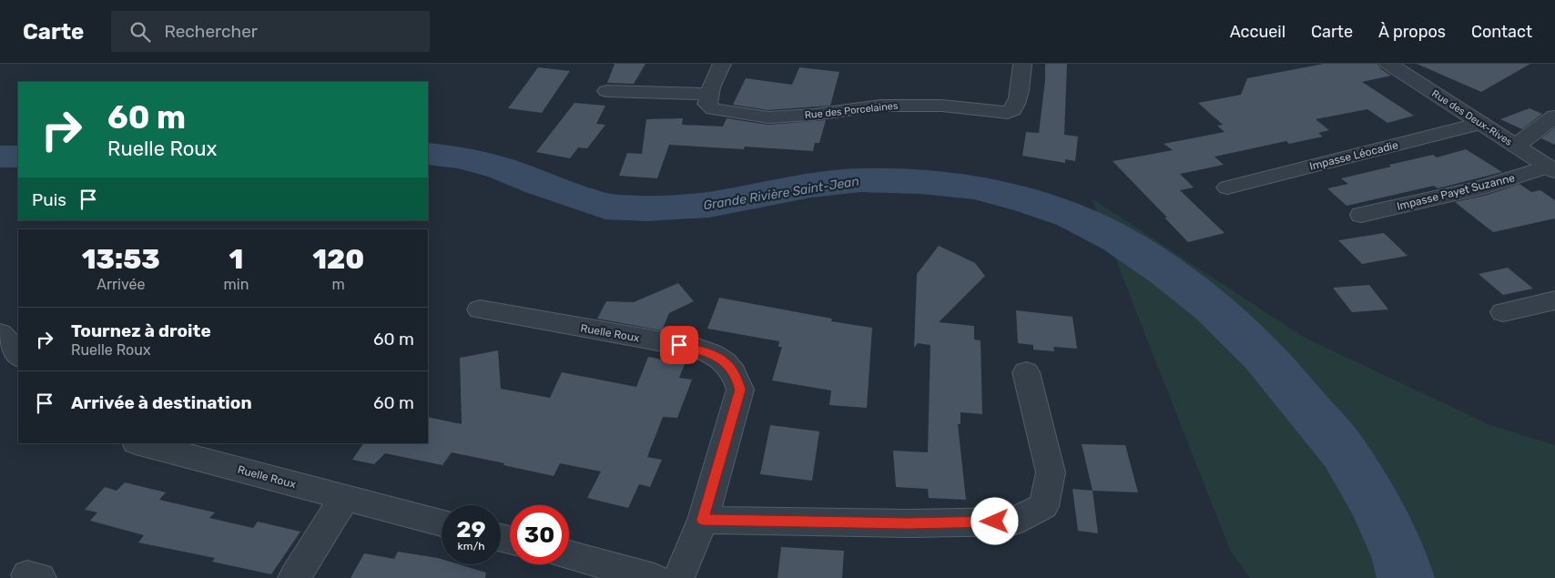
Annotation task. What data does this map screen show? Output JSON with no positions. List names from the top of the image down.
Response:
{
  "streets": {
    "street": [
      "Rue des Porcelaines",
      "Rue des Deux-Rives",
      "Impasse Léocadie",
      "Impasse Payet Suzanne",
      "Ruelle Roux"
    ]
  },
  "crossings": [
    ["Rue des Deux-Rives", "Impasse Léocadie"],
    ["Rue des Deux-Rives", "Impasse Payet Suzanne"]
  ],
  "water": ["Grande Rivière Saint-Jean"],
  "page": {
    "header": "Carte",
    "search": "Rechercher",
    "nav": [
      "Accueil",
      "Carte",
      "À propos",
      "Contact"
    ],
    "turn": ["60 m", "Ruelle Roux"],
    "then": "Puis",
    "eta": [
      "13:53",
      "Arrivée",
      "1",
      "min",
      "120",
      "m"
    ],
    "list": [
      {
        "name": "Tournez à droite",
        "note": "Ruelle Roux",
        "value": "60 m"
      },
      {
        "name": "Arrivée à destination",
        "value": "60 m"
      }
    ],
    "speed": "29 km/h",
    "limit": "30"
  }
}
